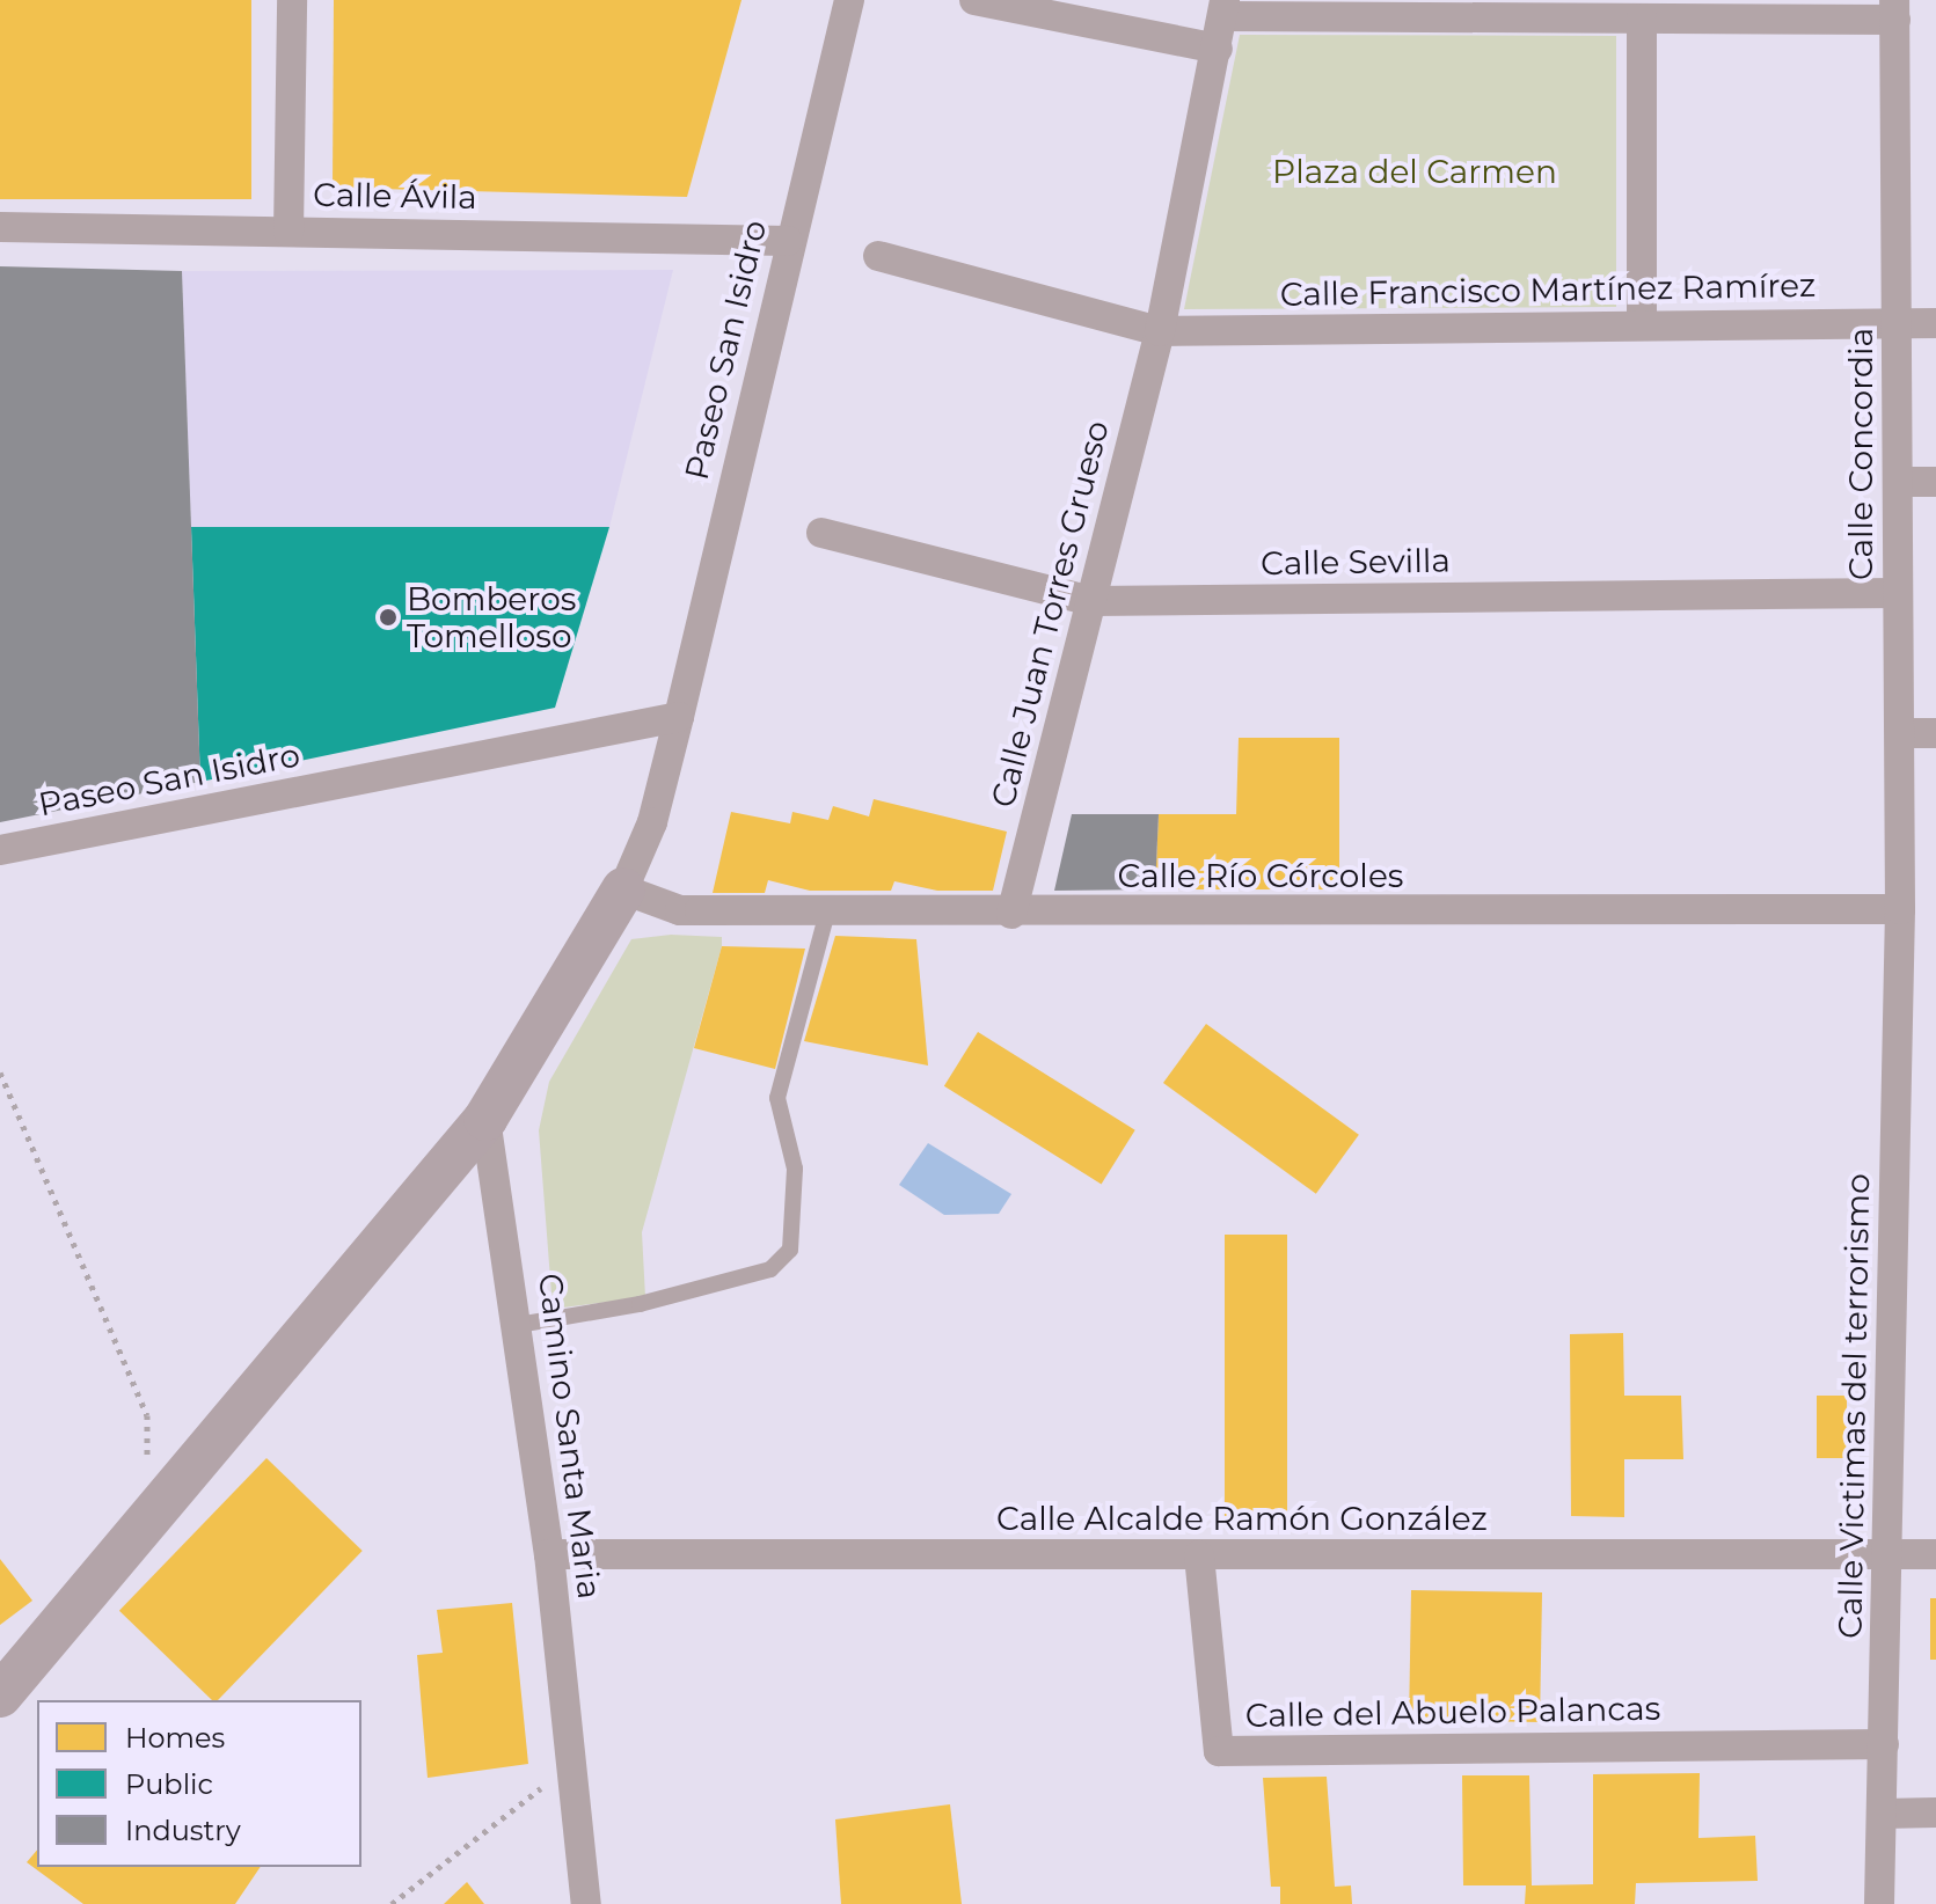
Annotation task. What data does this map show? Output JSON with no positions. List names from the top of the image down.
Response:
{
  "streets": {
    "street": [
      "Calle Ávila",
      "Calle Francisco Martínez Ramírez",
      "Paseo San Isidro",
      "Calle Concordia",
      "Calle Sevilla",
      "Calle Juan Torres Grueso",
      "Calle Río Córcoles",
      "Calle Victimas del terrorismo",
      "Camino Santa Maria",
      "Calle Alcalde Ramón González",
      "Calle del Abuelo Palancas"
    ]
  },
  "crossings": [
    ["Calle Ávila", "Paseo San Isidro"],
    ["Calle Francisco Martínez Ramírez", "Calle Concordia"],
    ["Calle Francisco Martínez Ramírez", "Calle Juan Torres Grueso"],
    ["Paseo San Isidro", "Calle Río Córcoles"],
    ["Calle Concordia", "Calle Sevilla"],
    ["Calle Concordia", "Calle Río Córcoles"],
    ["Calle Concordia", "Calle Victimas del terrorismo"],
    ["Calle Sevilla", "Calle Juan Torres Grueso"],
    ["Calle Juan Torres Grueso", "Calle Río Córcoles"],
    ["Calle Río Córcoles", "Calle Victimas del terrorismo"],
    ["Calle Victimas del terrorismo", "Calle Alcalde Ramón González"],
    ["Calle Victimas del terrorismo", "Calle del Abuelo Palancas"],
    ["Camino Santa Maria", "Calle Alcalde Ramón González"],
    ["Calle Alcalde Ramón González", "Calle del Abuelo Palancas"]
  ],
  "parks": ["Plaza del Carmen"],
  "places": ["Bomberos Tomelloso"],
  "legend": ["Homes", "Public", "Industry"]
}
